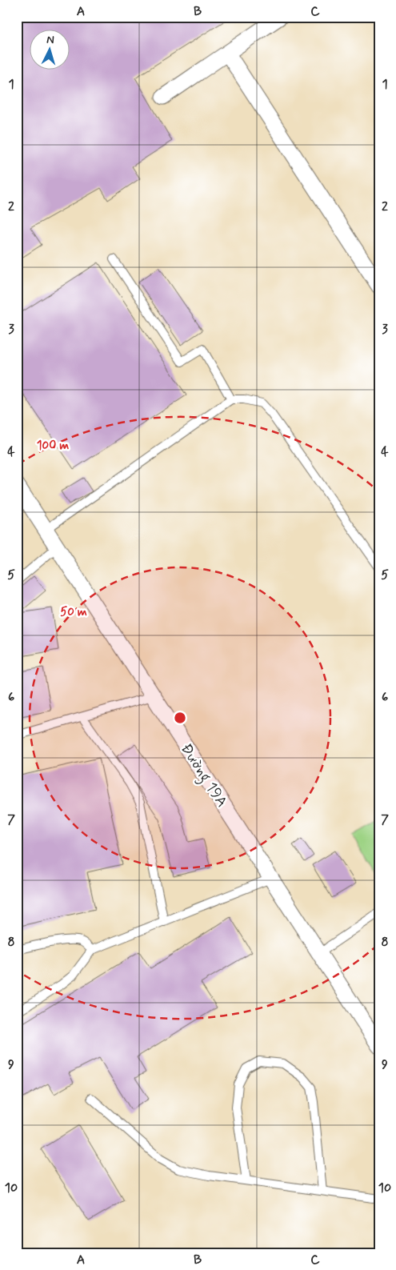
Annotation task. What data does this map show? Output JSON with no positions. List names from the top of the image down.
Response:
{
  "streets": {
    "street": ["Đường 19A"]
  },
  "north": "top",
  "grid": {
    "columns": ["A", "B", "C"],
    "rows": [
      "1",
      "2",
      "3",
      "4",
      "5",
      "6",
      "7",
      "8",
      "9",
      "10"
    ]
  },
  "rings": ["100 m", "50 m"]
}
